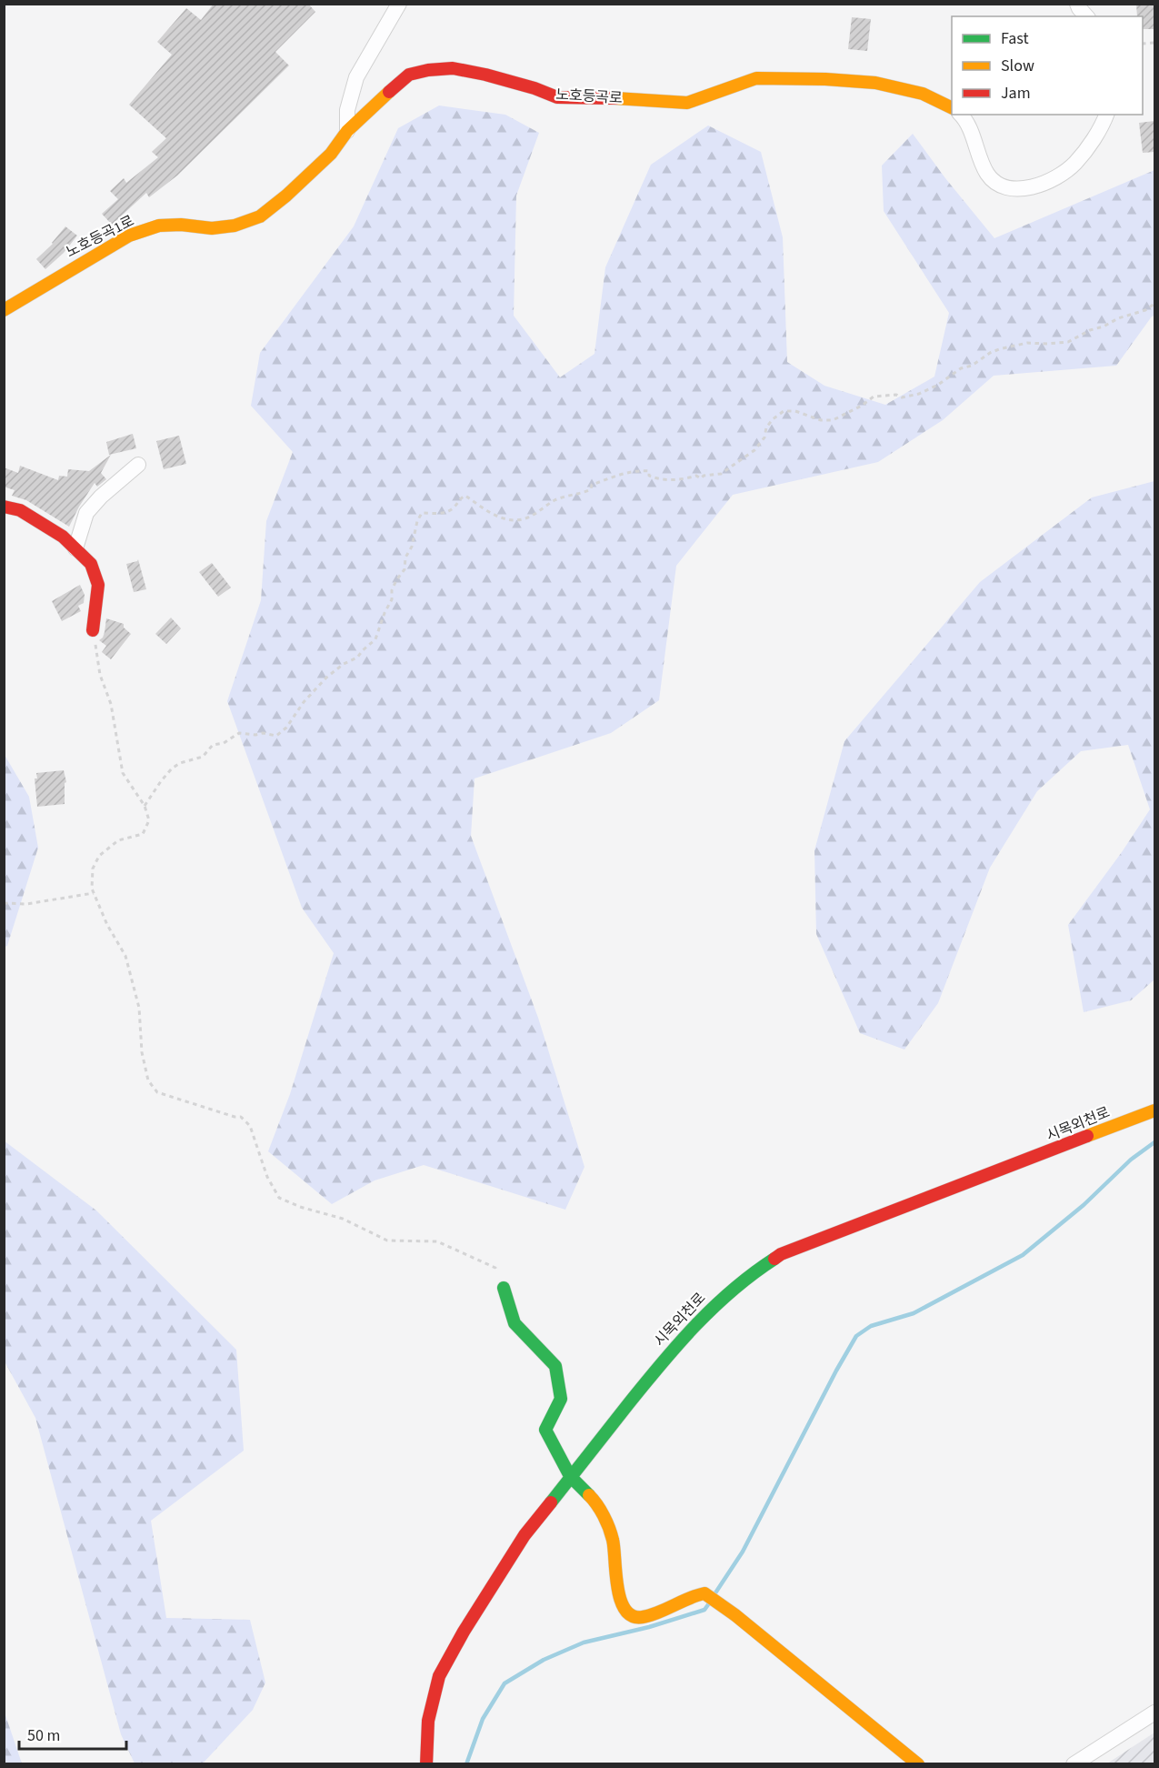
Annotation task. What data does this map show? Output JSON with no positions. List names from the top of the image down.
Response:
{
  "streets": {
    "street": ["노호등곡로", "노호등곡1로", "시목외천로"]
  },
  "crossings": [
    ["노호등곡로", "노호등곡1로"]
  ],
  "legend": ["Fast", "Slow", "Jam"],
  "scale_bar": "50 m"
}
